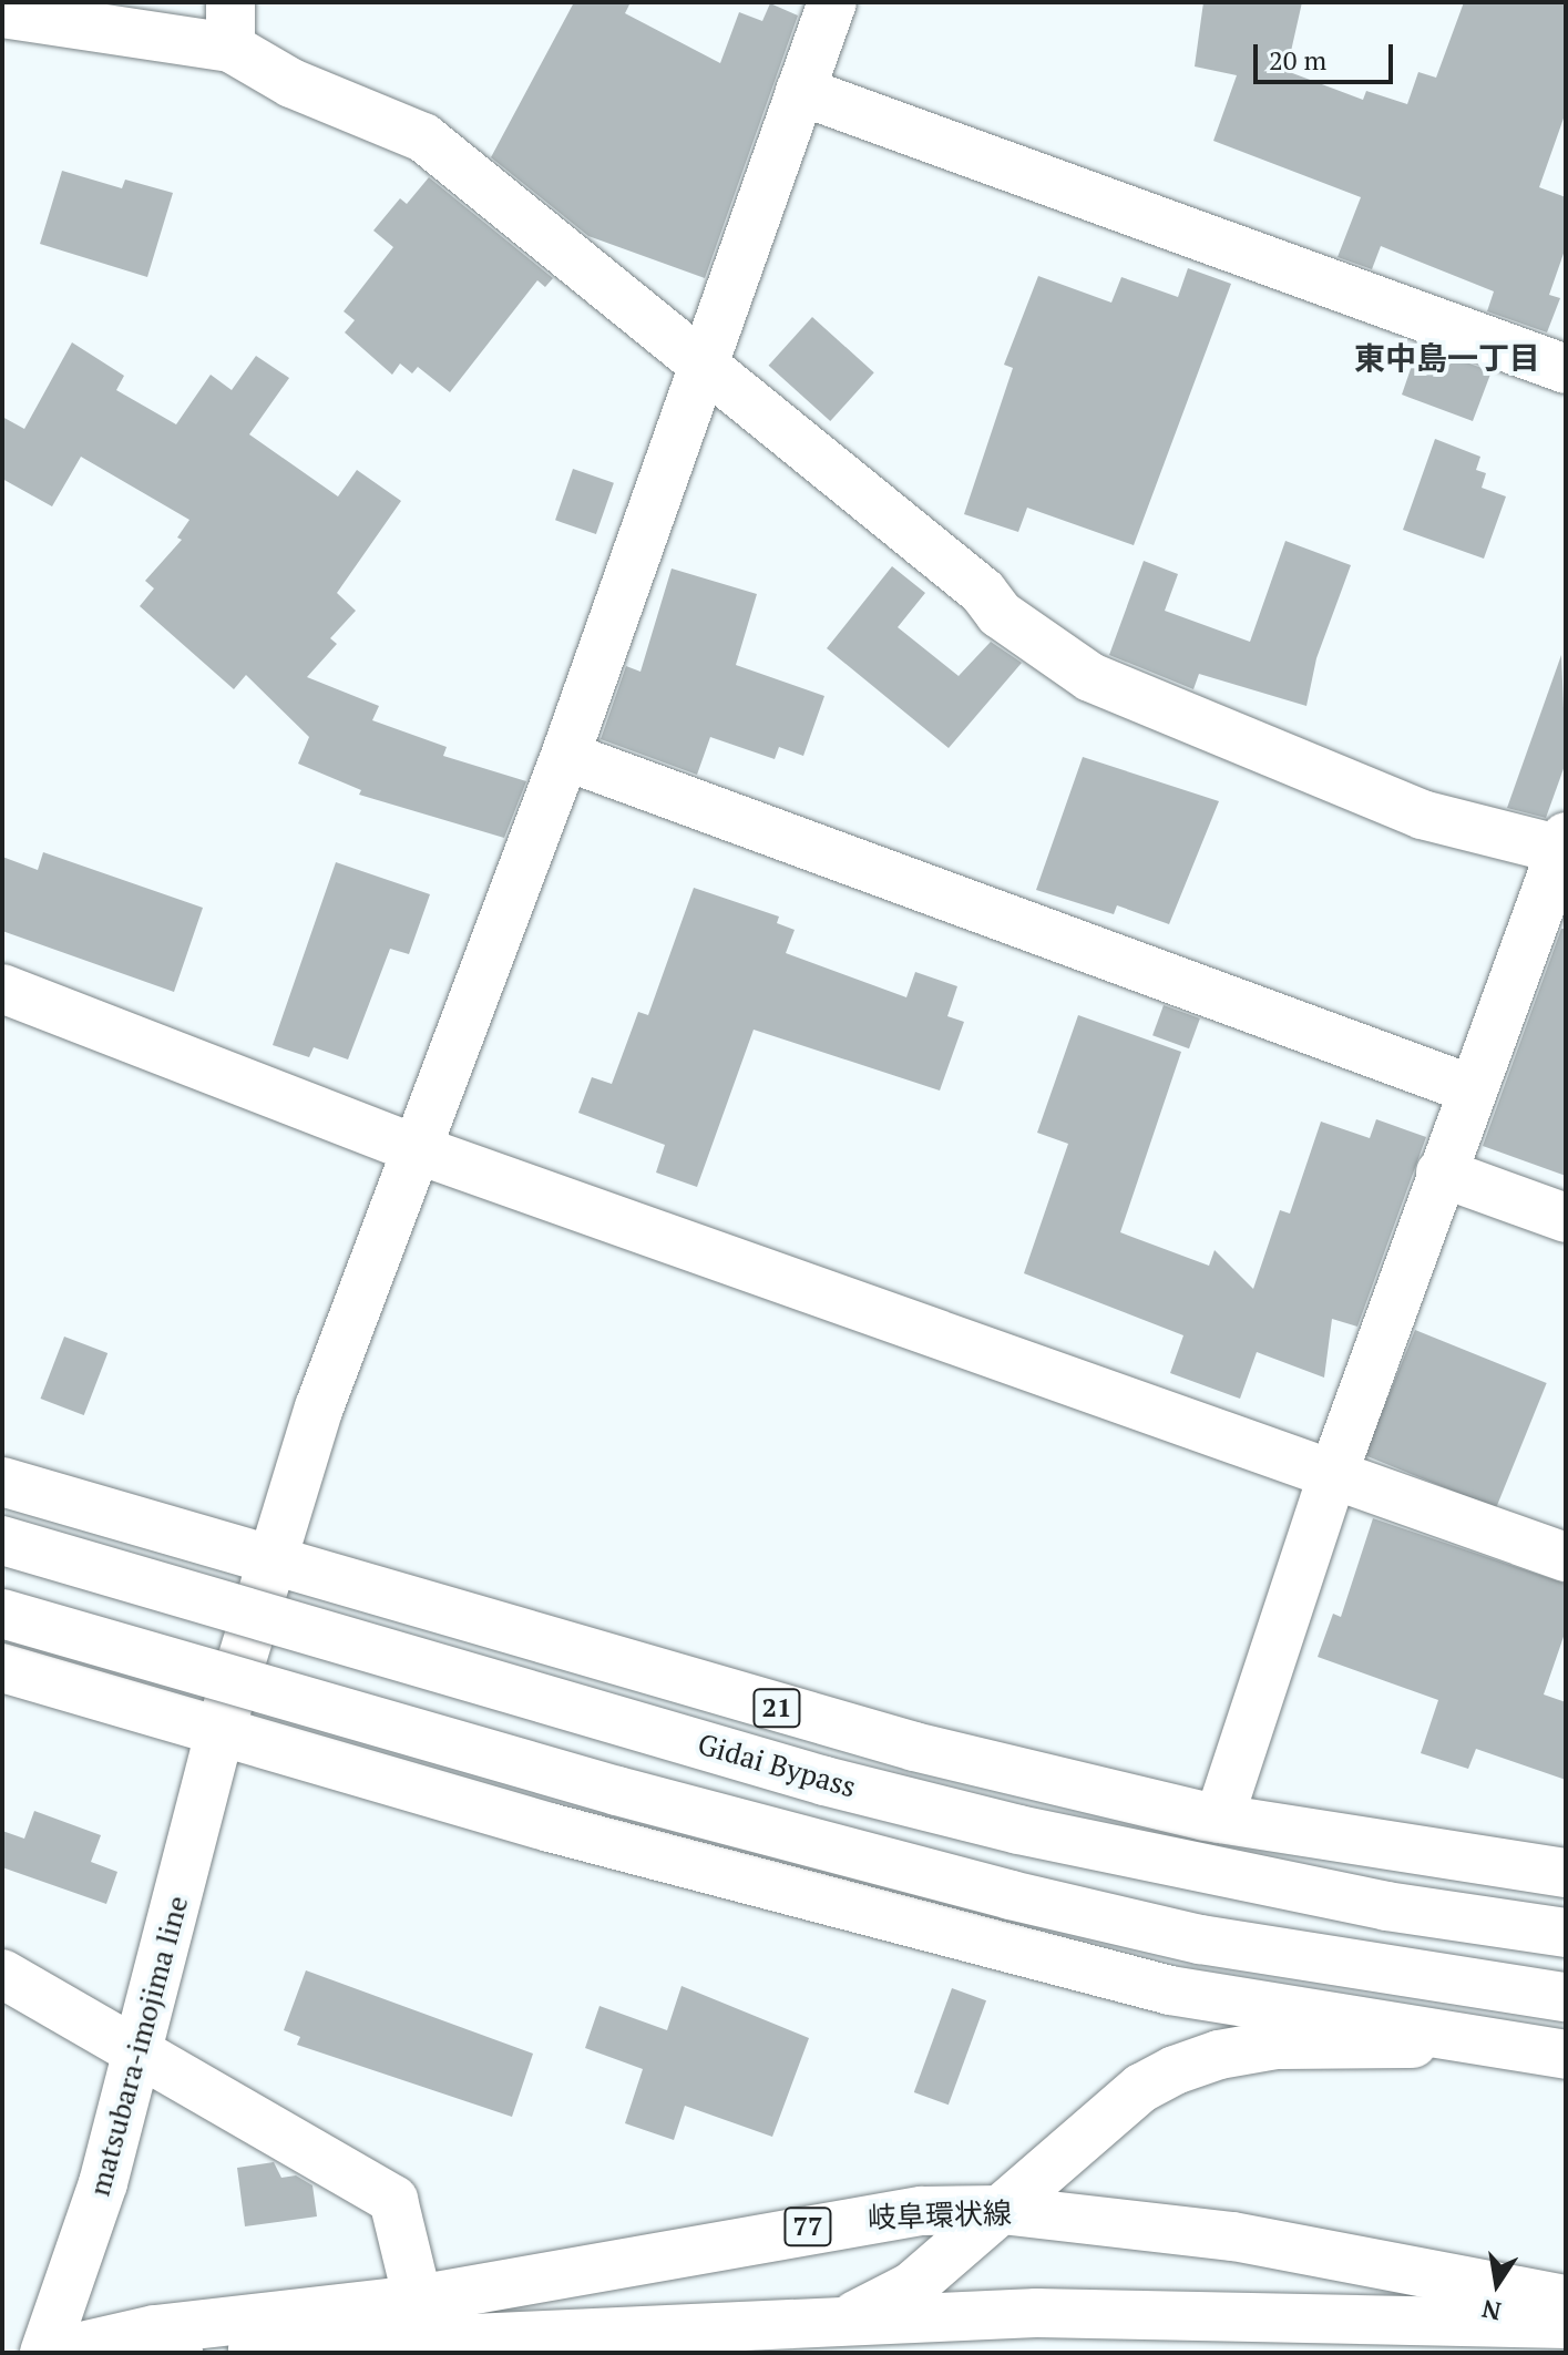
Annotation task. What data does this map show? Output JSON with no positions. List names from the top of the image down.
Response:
{
  "streets": {
    "main road": [
      "21",
      "Gidai Bypass",
      "matsubara-imojima line",
      "岐阜環状線",
      "77"
    ]
  },
  "crossings": [
    ["21", "matsubara-imojima line"]
  ],
  "districts": ["東中島一丁目"],
  "scale_bar": "20 m",
  "north": "bottom"
}
